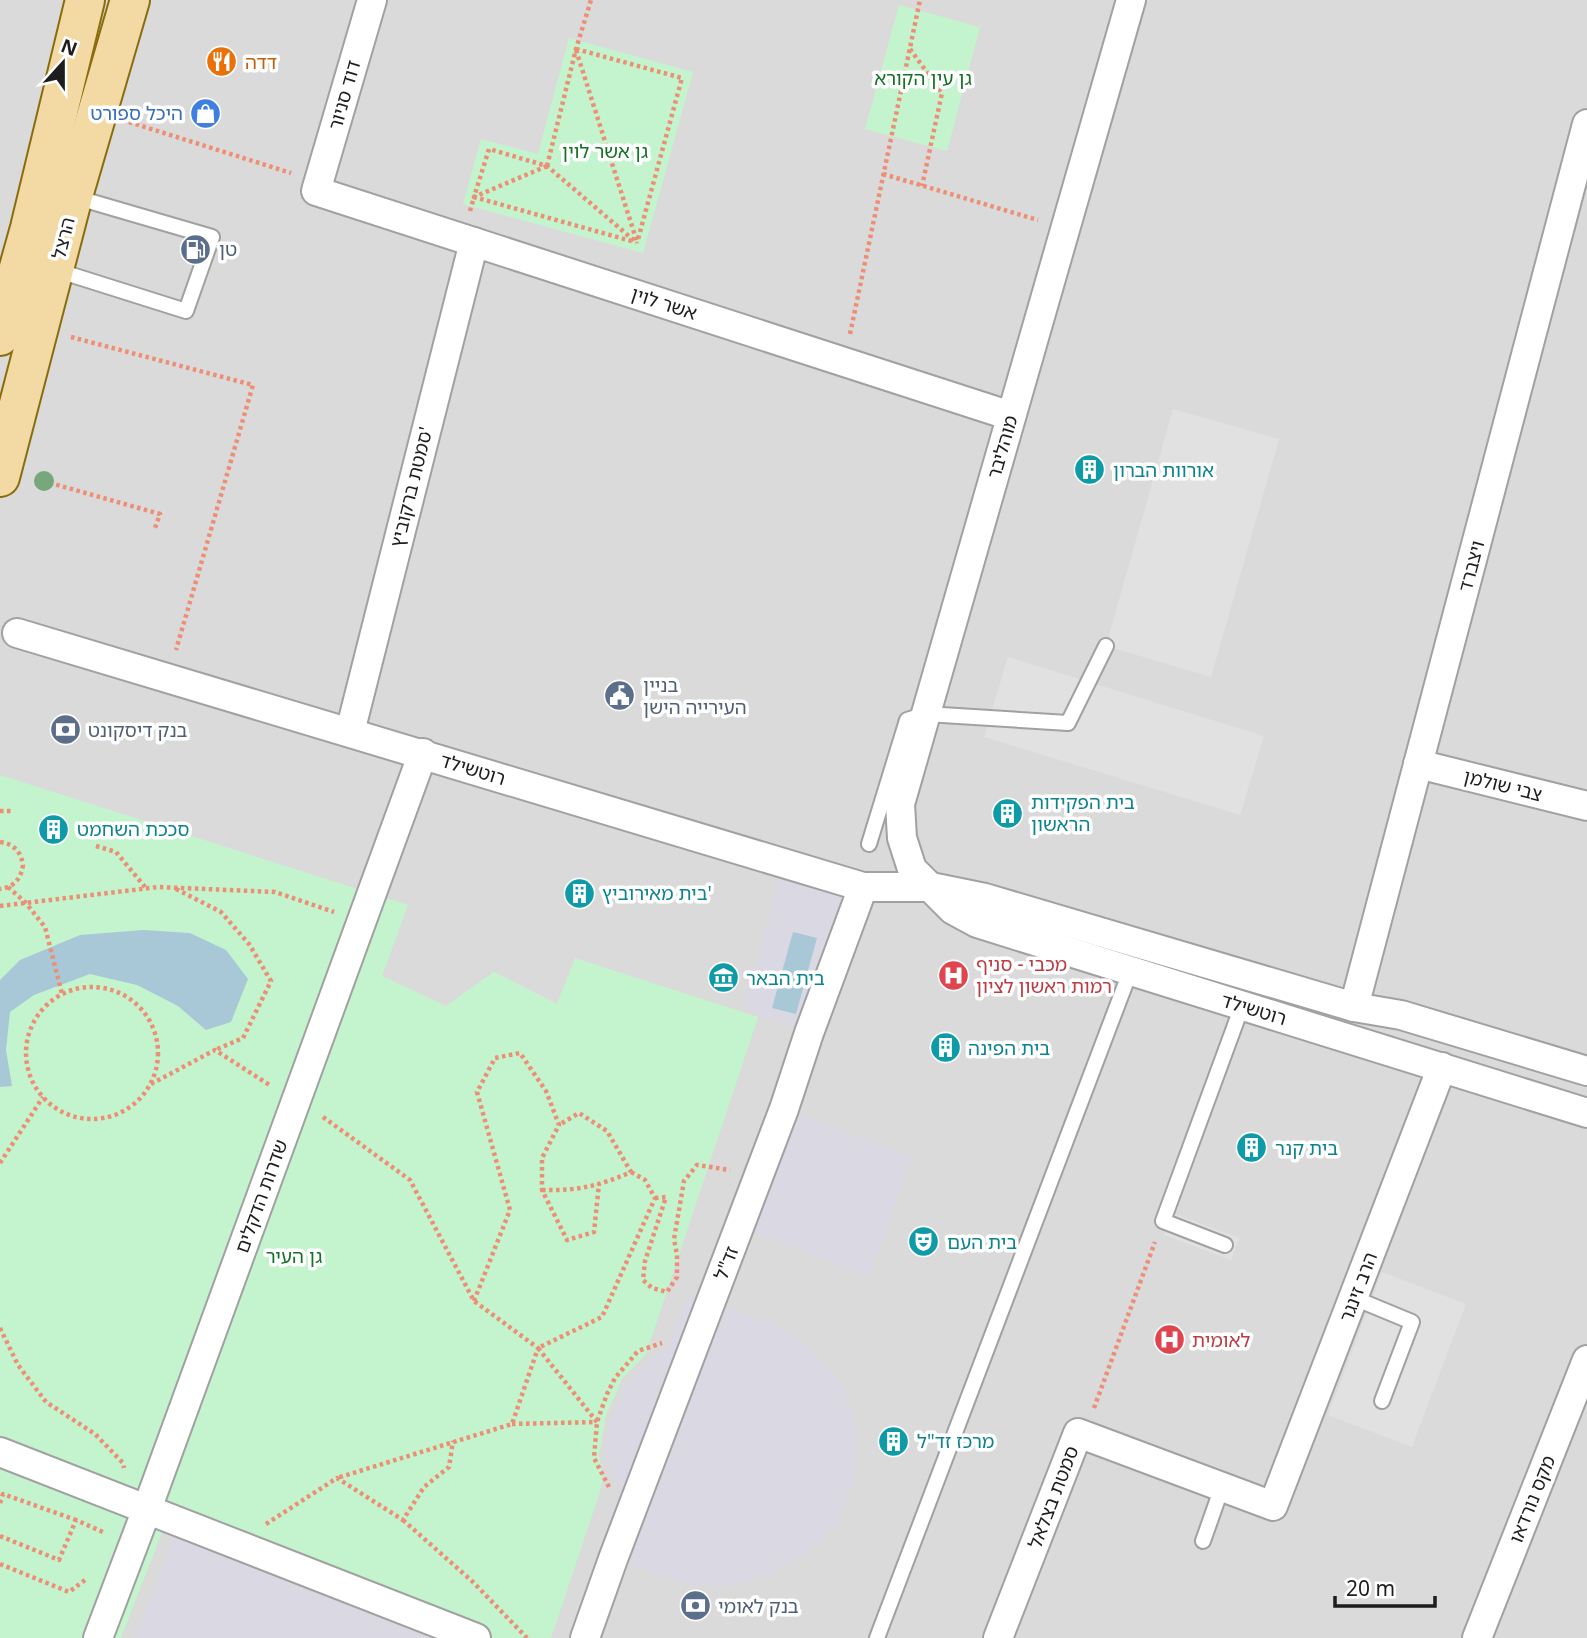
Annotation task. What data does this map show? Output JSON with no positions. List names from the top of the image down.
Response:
{
  "streets": {
    "main road": ["הרצל"],
    "street": [
      "דוד סניור",
      "אשר לוין",
      "מוהליבר",
      "סמטת ברקוביץ'",
      "ויצברד",
      "רוטשילד",
      "צבי שולמן",
      "שדרות הדקלים",
      "זד\"ל",
      "הרב זינגר",
      "סמטת בצלאל",
      "מקס נורדאו"
    ]
  },
  "crossings": [
    ["דוד סניור", "אשר לוין"],
    ["אשר לוין", "מוהליבר"],
    ["אשר לוין", "סמטת ברקוביץ'"],
    ["מוהליבר", "רוטשילד"],
    ["סמטת ברקוביץ'", "רוטשילד"],
    ["ויצברד", "רוטשילד"],
    ["ויצברד", "צבי שולמן"],
    ["רוטשילד", "שדרות הדקלים"],
    ["רוטשילד", "זד\"ל"],
    ["רוטשילד", "הרב זינגר"],
    ["הרב זינגר", "סמטת בצלאל"]
  ],
  "parks": ["גן עין הקורא", "גן אשר לוין", "גן העיר"],
  "places": {
    "restaurant": ["דדה"],
    "shop": ["היכל ספורט"],
    "fuel station": ["טן"],
    "building": [
      "אורוות הברון",
      "בית הפקידות הראשון",
      "סככת השחמט",
      "בית מאירוביץ'",
      "בית הפינה",
      "בית קנר",
      "מרכז זד\"ל"
    ],
    "public building": ["בניין העירייה הישן"],
    "bank": ["בנק דיסקונט", "בנק לאומי"],
    "hospital": ["מכבי - סניף רמות ראשון לציון", "לאומית"],
    "museum": ["בית הבאר"],
    "theatre": ["בית העם"]
  },
  "scale_bar": "20 m",
  "north": "top"
}
